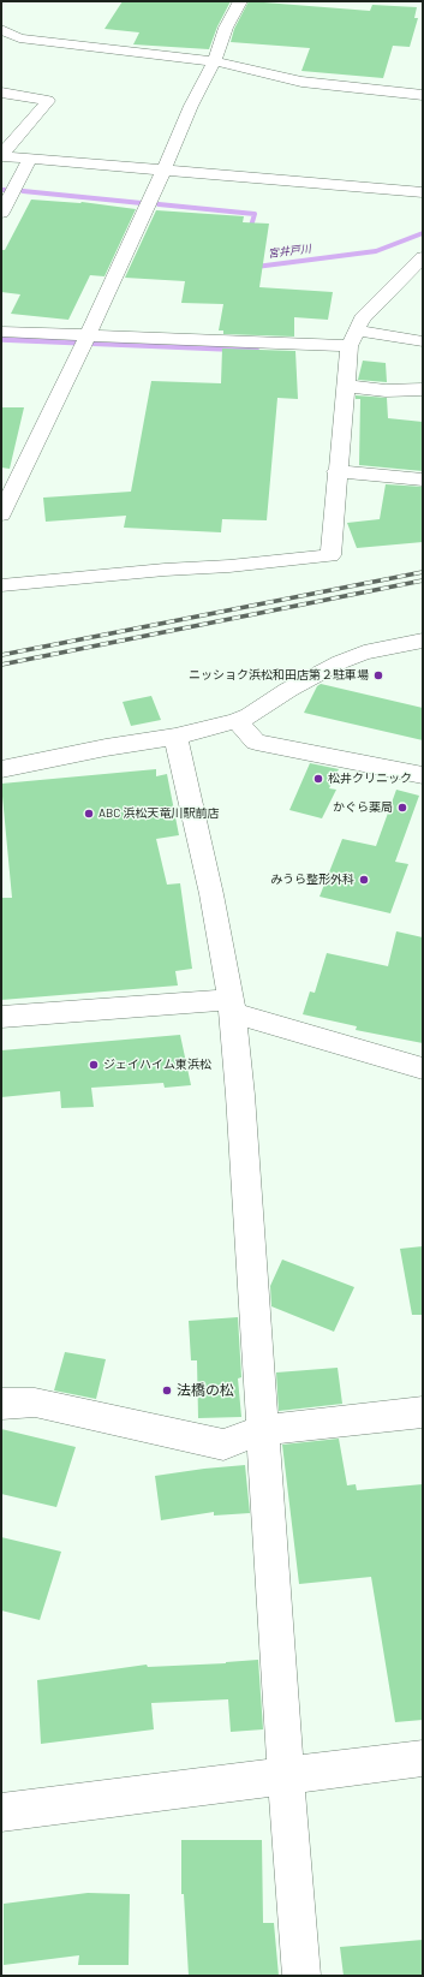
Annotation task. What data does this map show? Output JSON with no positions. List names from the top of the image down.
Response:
{
  "water": ["宮井戸川"],
  "places": [
    "ニッショク浜松和田店第２駐車場",
    "松井クリニック",
    "かぐら薬局",
    "ABC 浜松天竜川駅前店",
    "みうら整形外科",
    "ジェイハイム東浜松",
    "法橋の松"
  ]
}
